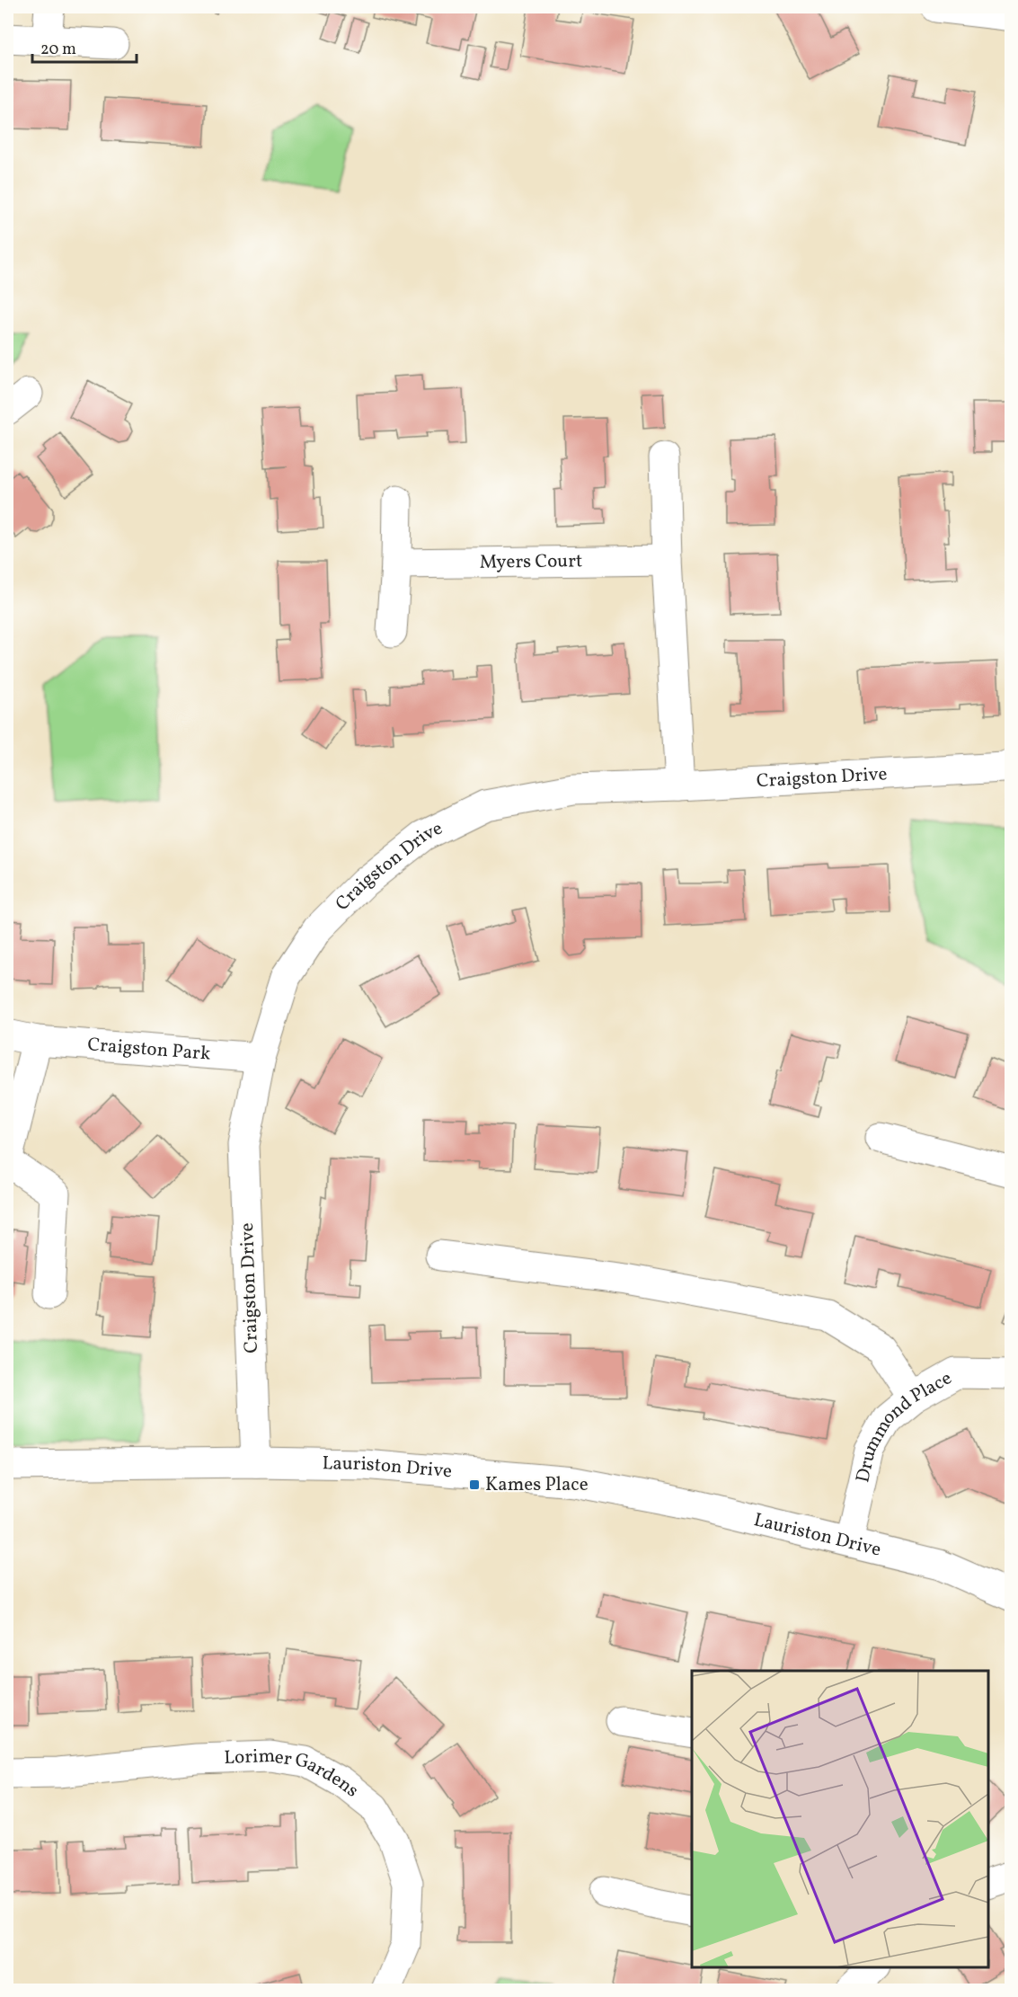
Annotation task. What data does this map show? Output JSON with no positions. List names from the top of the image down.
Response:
{
  "streets": {
    "street": [
      "Myers Court",
      "Craigston Drive",
      "Craigston Park",
      "Drummond Place",
      "Lauriston Drive",
      "Lorimer Gardens"
    ]
  },
  "crossings": [
    ["Craigston Drive", "Craigston Park"],
    ["Craigston Drive", "Lauriston Drive"],
    ["Drummond Place", "Lauriston Drive"]
  ],
  "places": {
    "transit": ["Kames Place"]
  },
  "scale_bar": "20 m"
}
